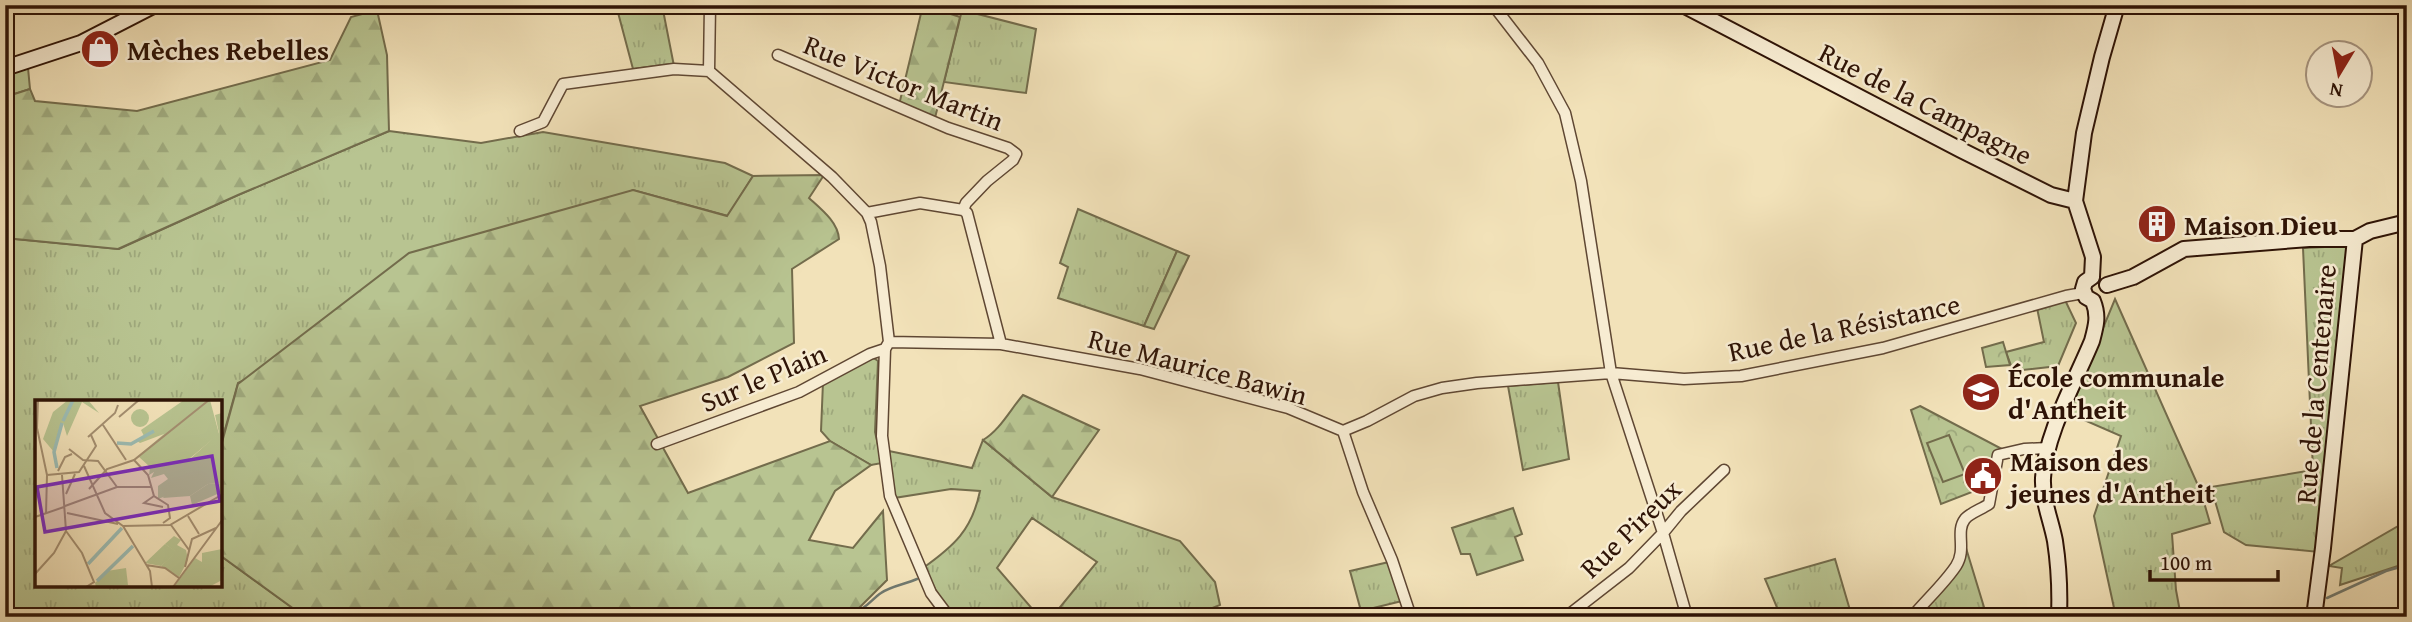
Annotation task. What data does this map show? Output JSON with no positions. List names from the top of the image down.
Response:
{
  "streets": {
    "street": [
      "Rue Victor Martin",
      "Rue de la Campagne",
      "Rue de la Résistance",
      "Rue Maurice Bawin",
      "Sur le Plain",
      "Rue de la Centenaire",
      "Rue Pireux"
    ]
  },
  "crossings": [
    ["Rue Maurice Bawin", "Sur le Plain"]
  ],
  "places": {
    "shop": ["Mèches Rebelles"],
    "building": ["Maison Dieu"],
    "school or university": ["École communale d'Antheit"],
    "public building": ["Maison des jeunes d'Antheit"]
  },
  "scale_bar": "100 m",
  "north": "bottom"
}
